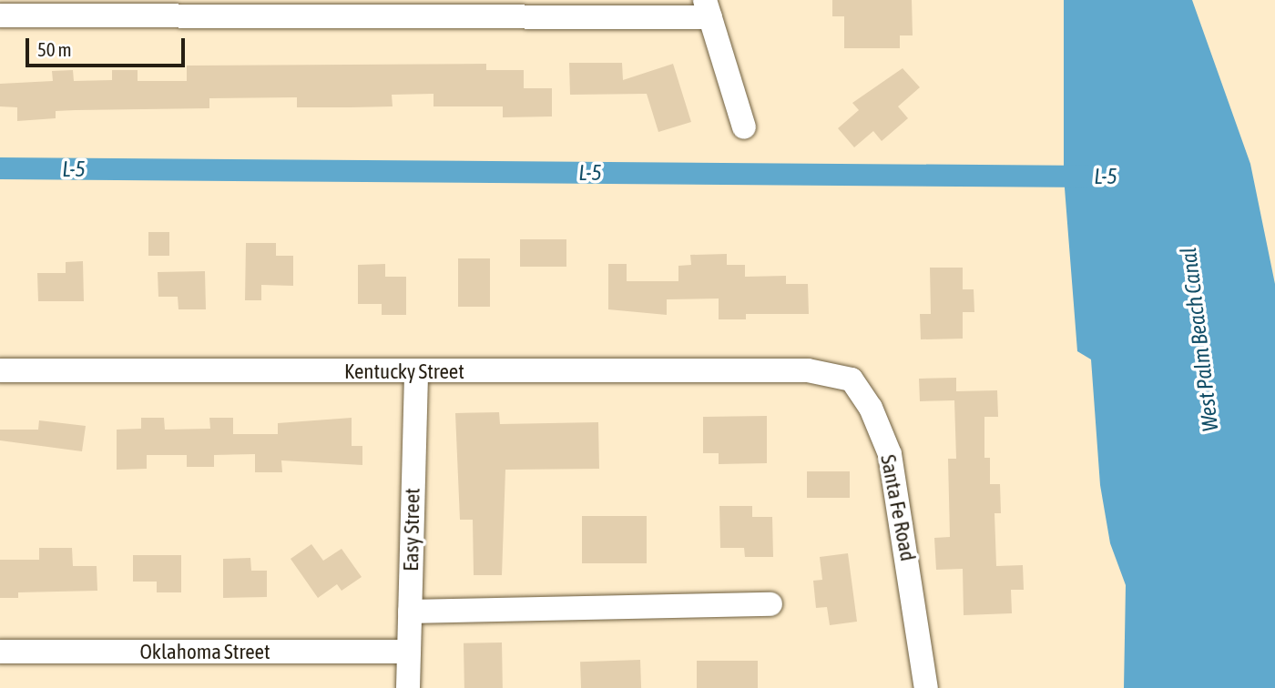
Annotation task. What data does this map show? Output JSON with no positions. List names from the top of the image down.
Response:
{
  "streets": {
    "street": [
      "Kentucky Street",
      "Santa Fe Road",
      "Easy Street",
      "Oklahoma Street"
    ]
  },
  "crossings": [
    ["Kentucky Street", "Santa Fe Road"],
    ["Kentucky Street", "Easy Street"],
    ["Easy Street", "Oklahoma Street"]
  ],
  "water": ["L-5", "West Palm Beach Canal"],
  "scale_bar": "50 m"
}
